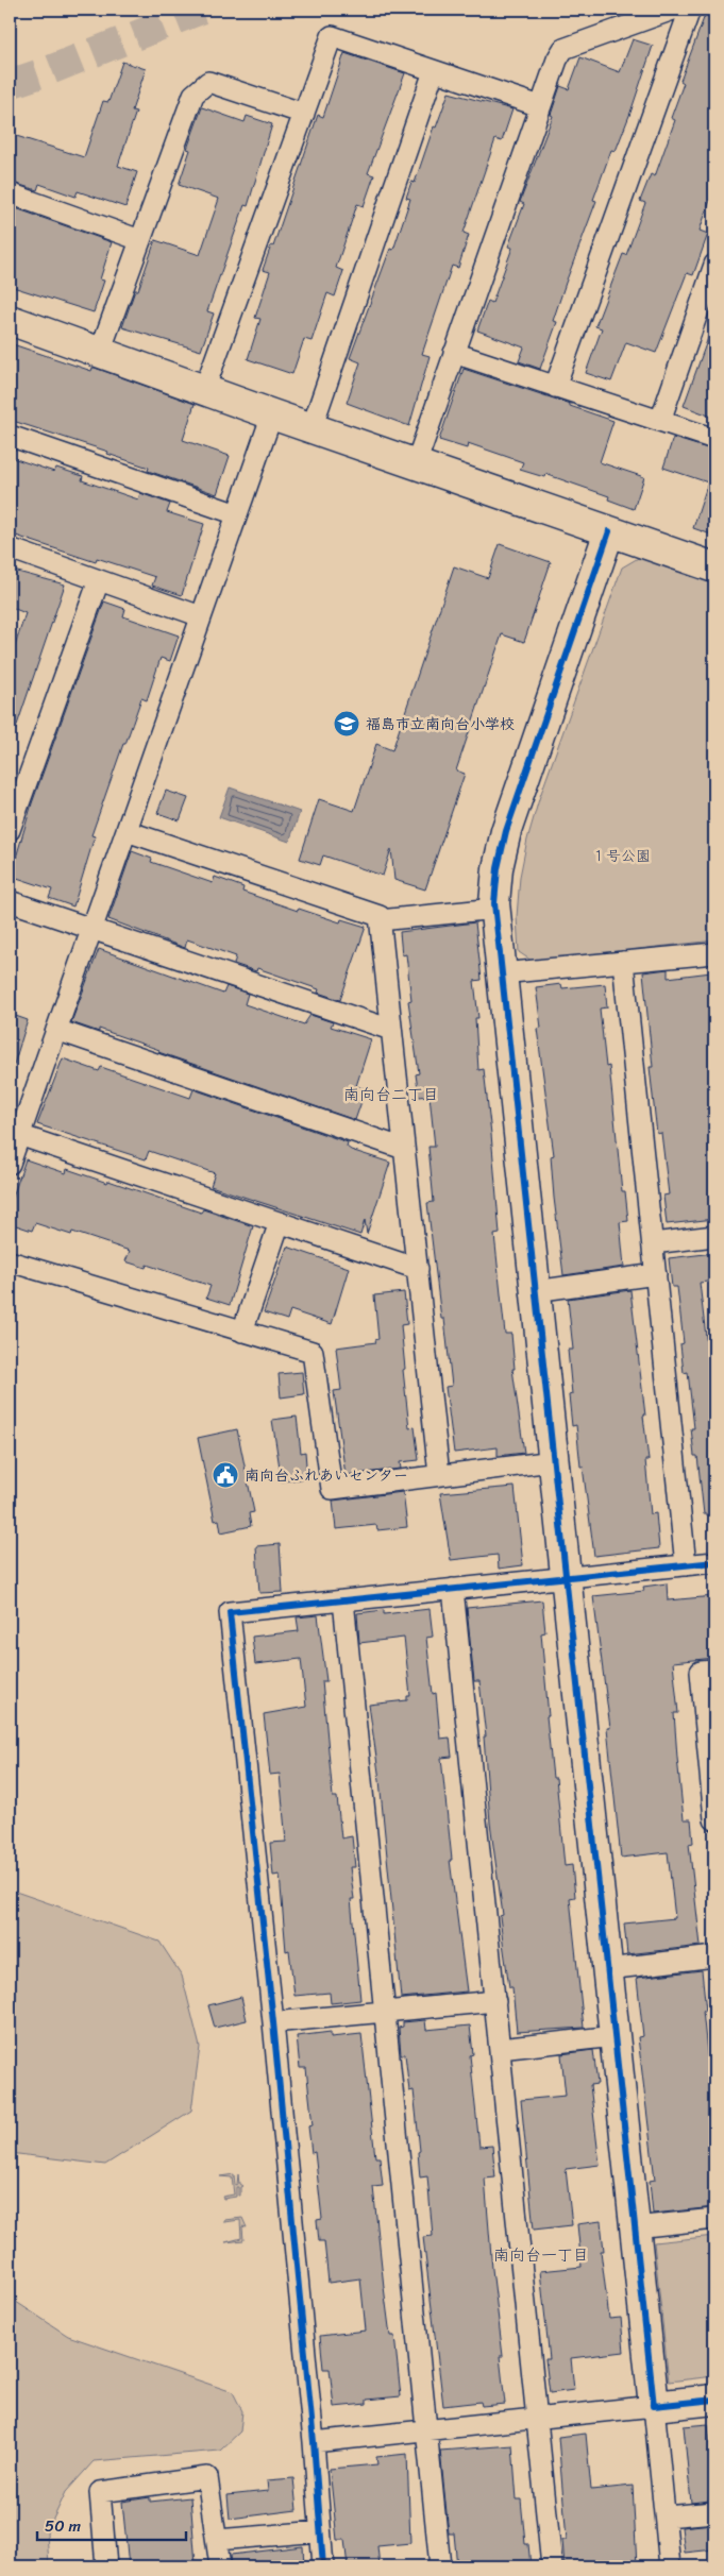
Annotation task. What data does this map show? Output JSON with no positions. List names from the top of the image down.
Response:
{
  "districts": ["南向台二丁目", "南向台一丁目"],
  "parks": ["１号公園"],
  "places": {
    "school or university": ["福島市立南向台小学校"],
    "public building": ["南向台ふれあいセンター"]
  },
  "scale_bar": "50 m"
}
